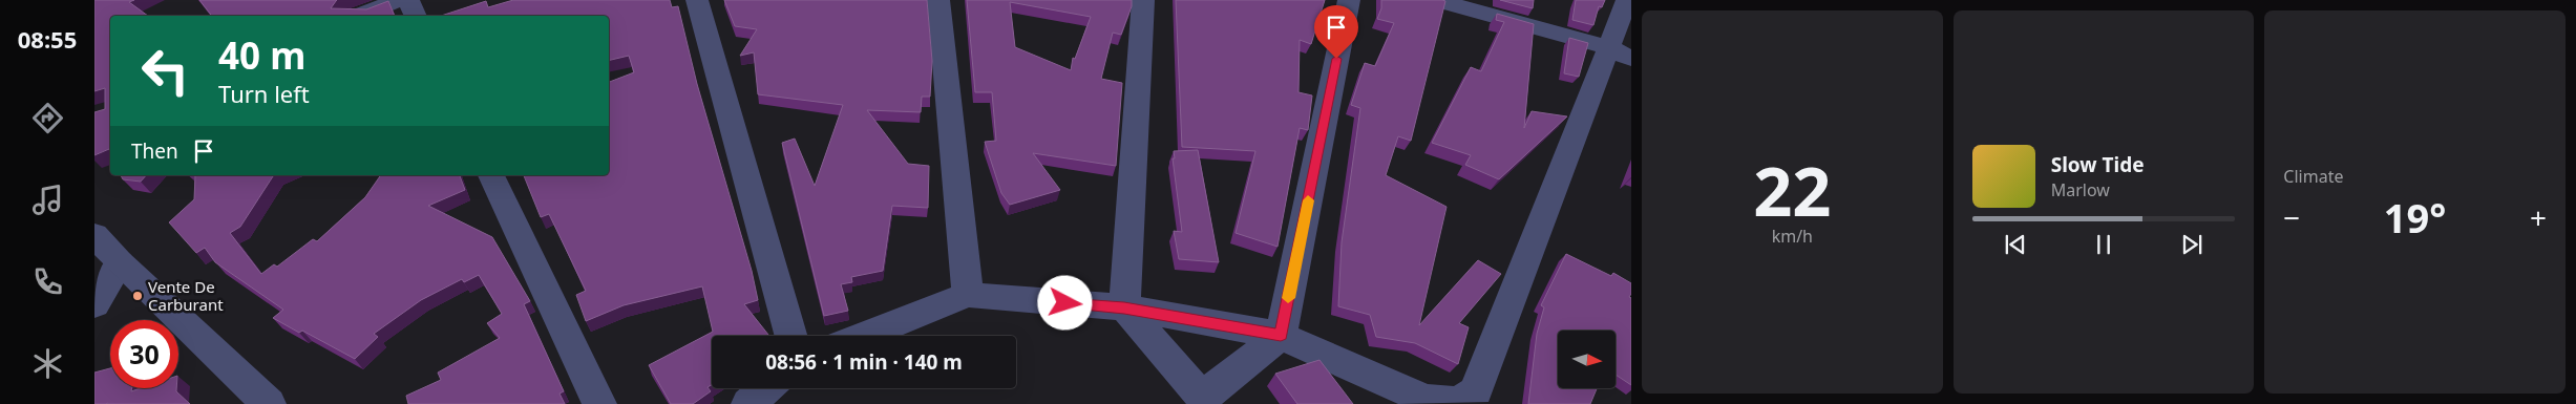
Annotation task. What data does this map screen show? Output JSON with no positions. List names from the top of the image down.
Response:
{
  "places": ["Vente De Carburant"],
  "north": "right",
  "page": {
    "tabs": "08:55",
    "tile": [
      ["22", "km/h"],
      "Climate"
    ],
    "turn": ["40 m", "Turn left"],
    "then": "Then",
    "song": ["Slow Tide", "Marlow"],
    "heat": ["−", "19°", "+"],
    "limit": "30",
    "trip": "08:56 · 1 min · 140 m"
  }
}
